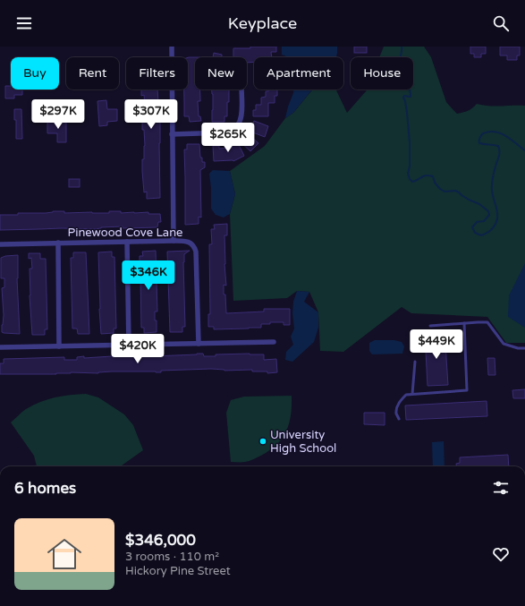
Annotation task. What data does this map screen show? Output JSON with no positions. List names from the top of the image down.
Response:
{
  "streets": {
    "street": ["Pinewood Cove Lane"]
  },
  "places": ["University High School"],
  "page": {
    "header": "Keyplace",
    "chip": [
      "Buy",
      "Rent",
      "Filters",
      "New",
      "Apartment",
      "House"
    ],
    "price": [
      "$297K",
      "$307K",
      "$265K",
      "$346K",
      "$449K",
      "$420K"
    ],
    "heading": "6 homes",
    "list": [
      {
        "name": "$346,000",
        "note": "3 rooms · 110 m² · Hickory Pine Street"
      }
    ]
  }
}
